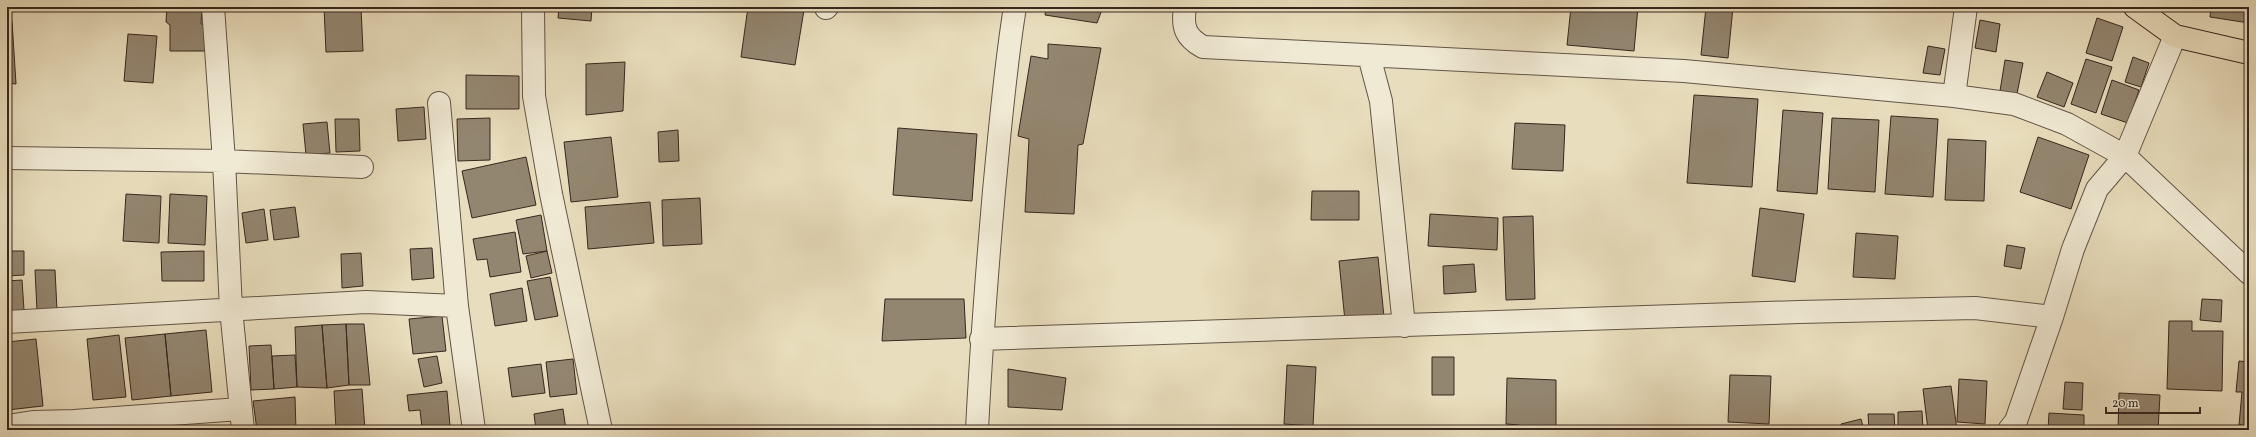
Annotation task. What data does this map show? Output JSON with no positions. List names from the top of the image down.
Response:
{
  "scale_bar": "20 m"
}
